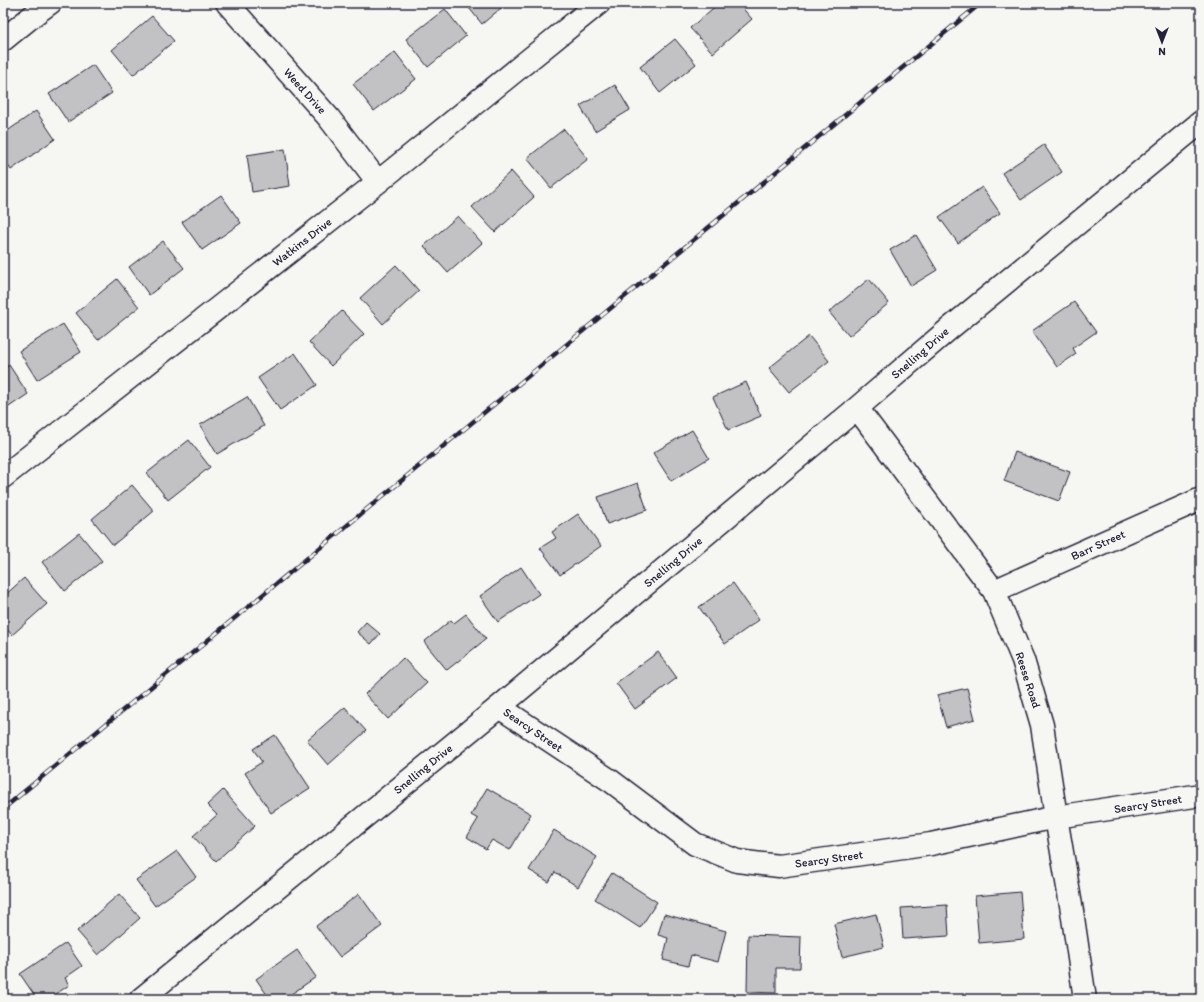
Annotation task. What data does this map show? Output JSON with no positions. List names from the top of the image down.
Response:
{
  "streets": {
    "street": [
      "Weed Drive",
      "Watkins Drive",
      "Snelling Drive",
      "Barr Street",
      "Reese Road",
      "Searcy Street"
    ]
  },
  "crossings": [
    ["Weed Drive", "Watkins Drive"],
    ["Snelling Drive", "Reese Road"],
    ["Snelling Drive", "Searcy Street"],
    ["Barr Street", "Reese Road"],
    ["Reese Road", "Searcy Street"]
  ],
  "north": "bottom"
}
